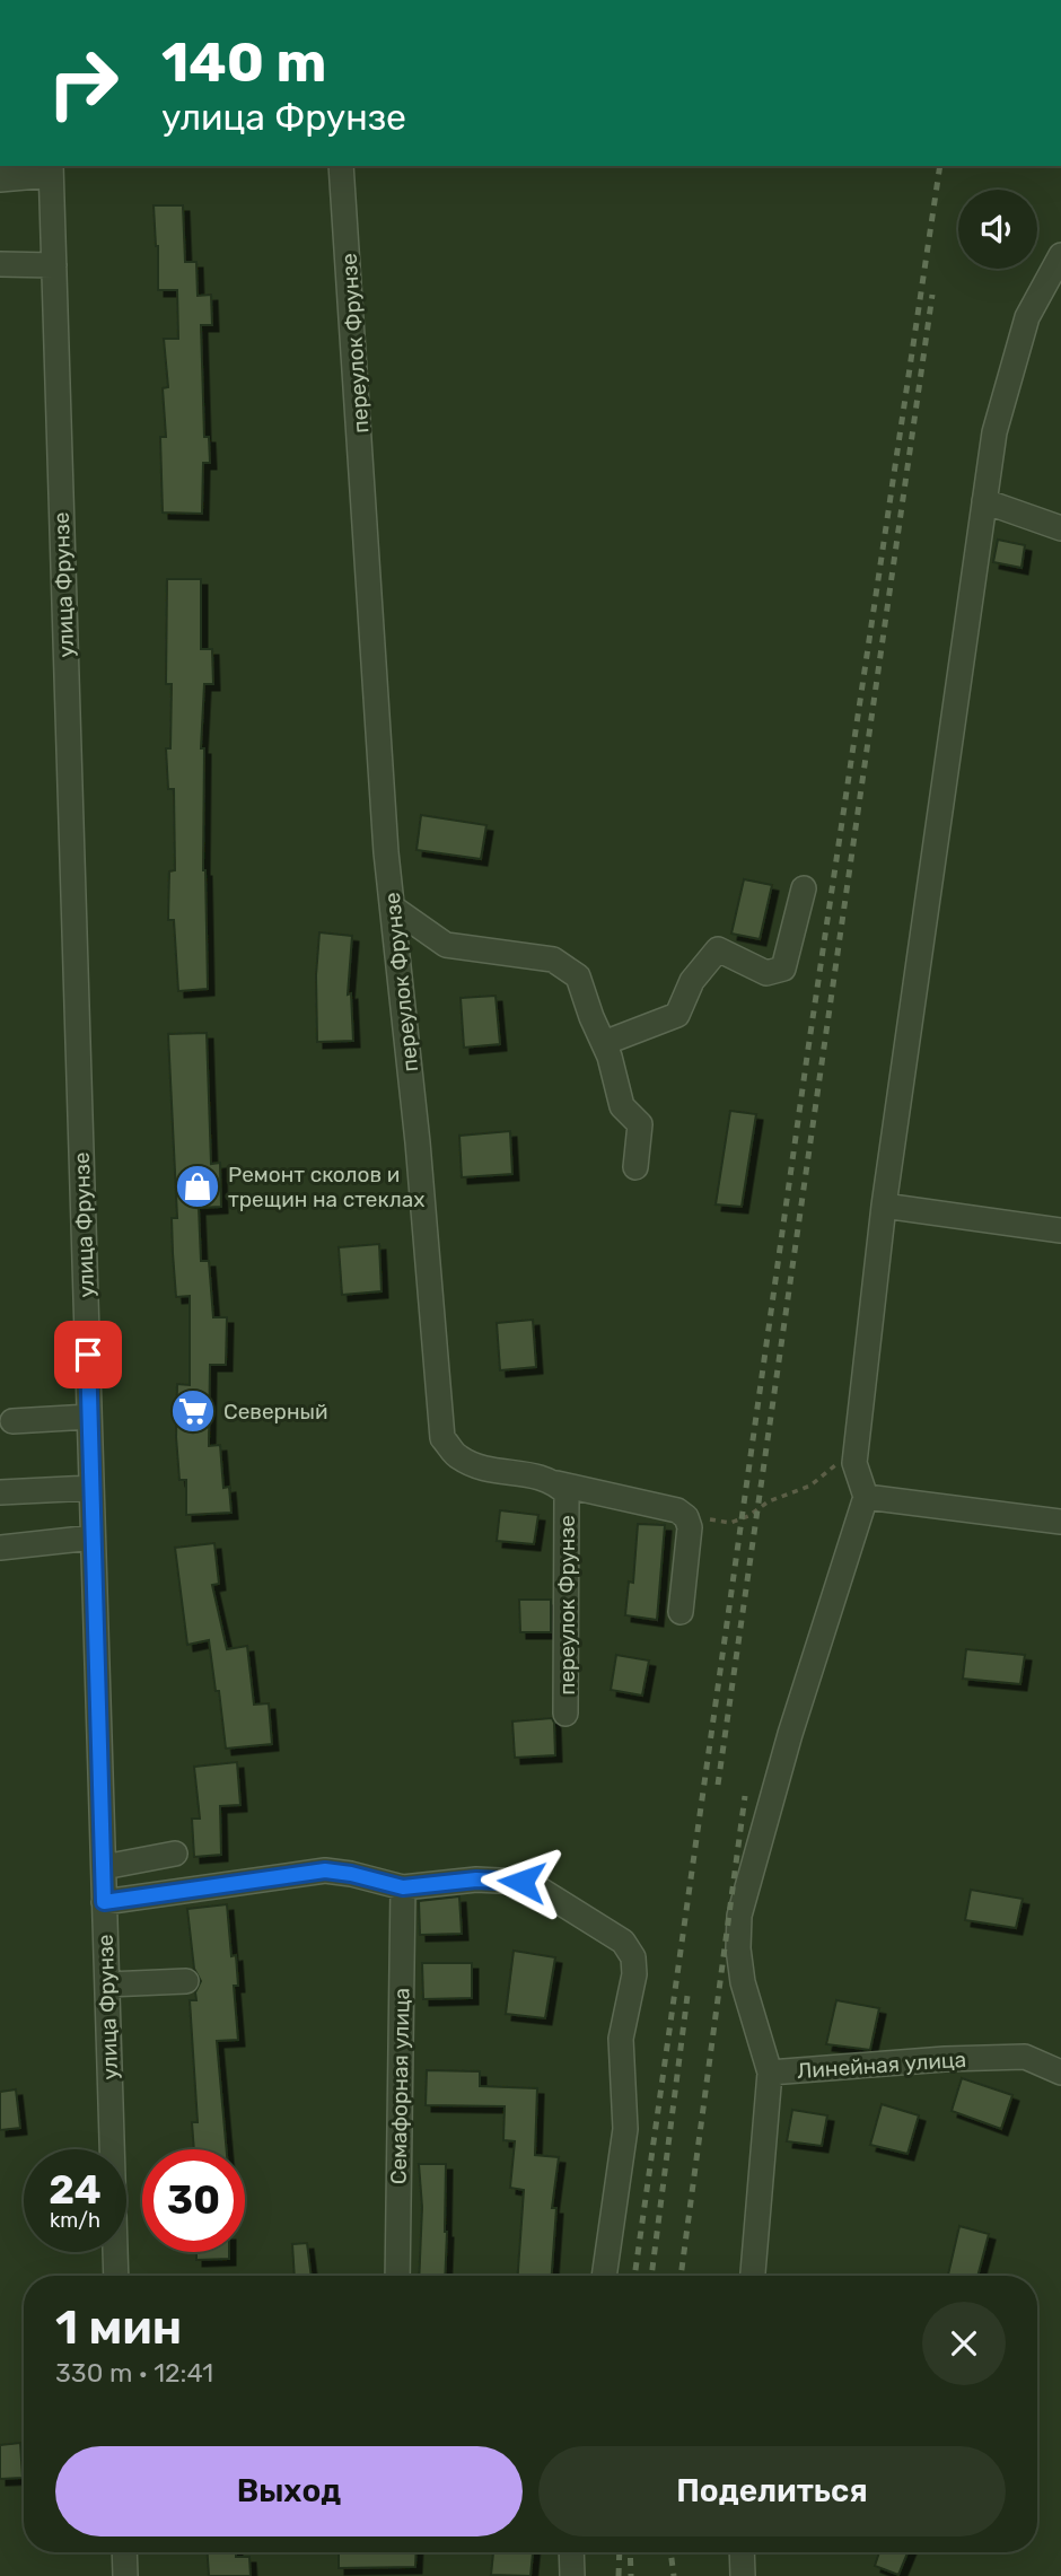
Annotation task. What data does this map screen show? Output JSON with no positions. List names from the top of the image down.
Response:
{
  "streets": {
    "street": [
      "переулок Фрунзе",
      "улица Фрунзе",
      "Линейная улица",
      "Семафорная улица"
    ]
  },
  "places": {
    "shop": ["Ремонт сколов и трещин на стеклах"],
    "supermarket": ["Северный"]
  },
  "page": {
    "turn": ["140 m", "улица Фрунзе"],
    "speed": "24 km/h",
    "limit": "30",
    "heading": ["1 мин", "330 m · 12:41"],
    "buttons": ["Выход", "Поделиться"]
  }
}
